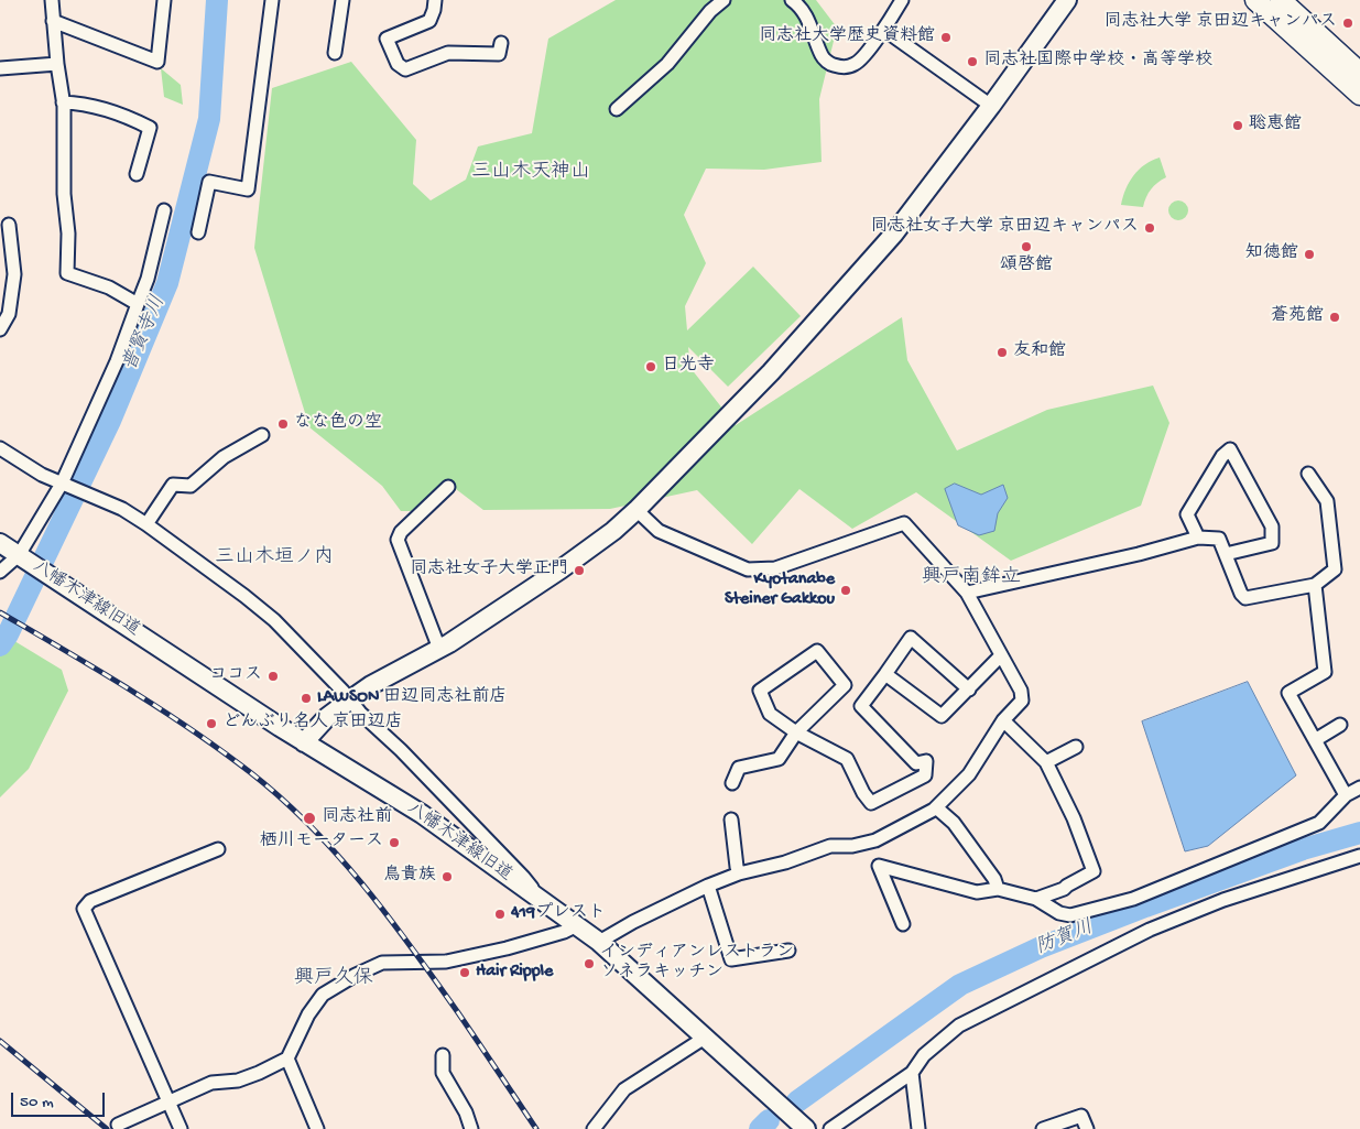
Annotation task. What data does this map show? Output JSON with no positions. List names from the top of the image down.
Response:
{
  "streets": {
    "street": ["八幡木津線旧道"]
  },
  "districts": [
    "三山木天神山",
    "三山木垣ノ内",
    "興戸南鉾立",
    "興戸久保"
  ],
  "water": ["普賢寺川", "防賀川"],
  "places": [
    "同志社大学 京田辺キャンパス",
    "同志社大学歴史資料館",
    "同志社国際中学校・高等学校",
    "聡恵館",
    "同志社女子大学 京田辺キャンパス",
    "頌啓館",
    "知徳館",
    "蒼苑館",
    "友和館",
    "日光寺",
    "なな色の空",
    "同志社女子大学正門",
    "Kyotanabe Steiner Gakkou",
    "ココス",
    "LAWSON 田辺同志社前店",
    "どんぶり名人 京田辺店",
    "同志社前",
    "栖川モータース",
    "鳥貴族",
    "419プレスト",
    "インディアンレストラン ソネラキッチン",
    "Hair Ripple"
  ],
  "scale_bar": "50 m"
}
